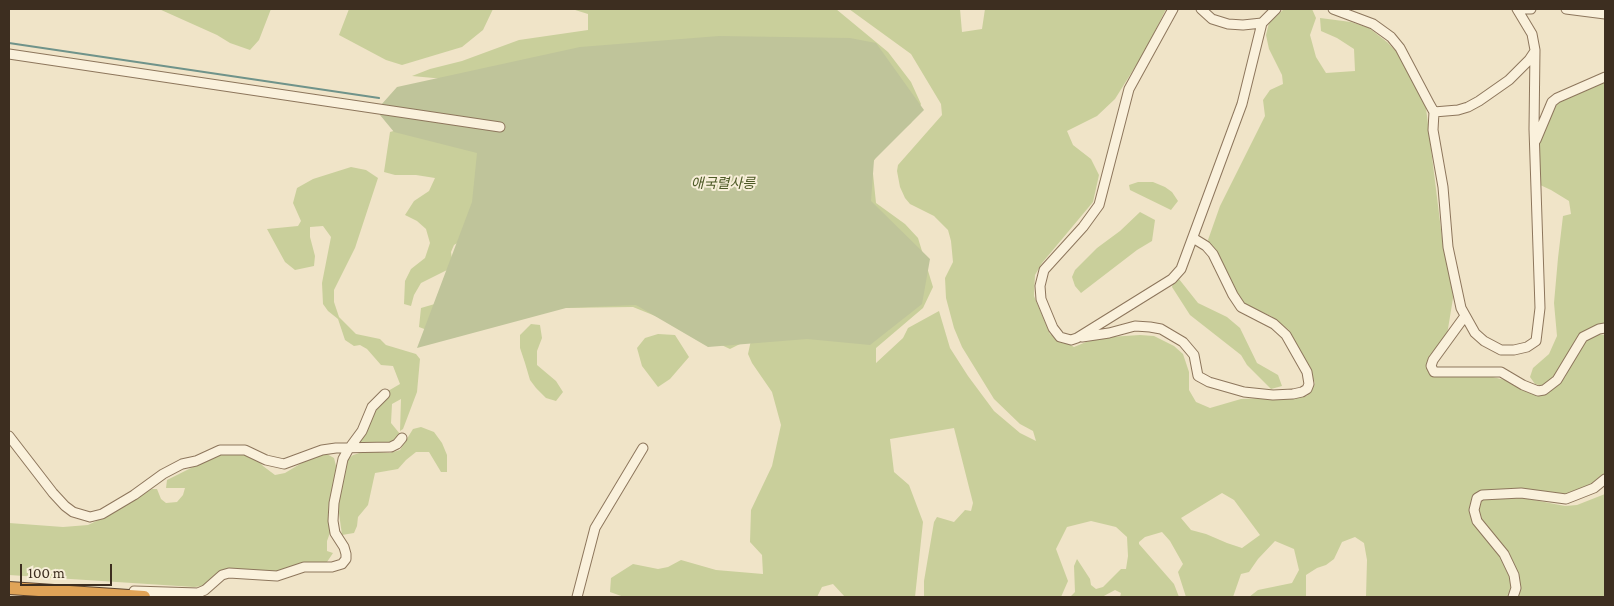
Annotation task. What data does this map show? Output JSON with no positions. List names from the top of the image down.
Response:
{
  "parks": ["애국렬사릉"],
  "scale_bar": "100 m"
}
